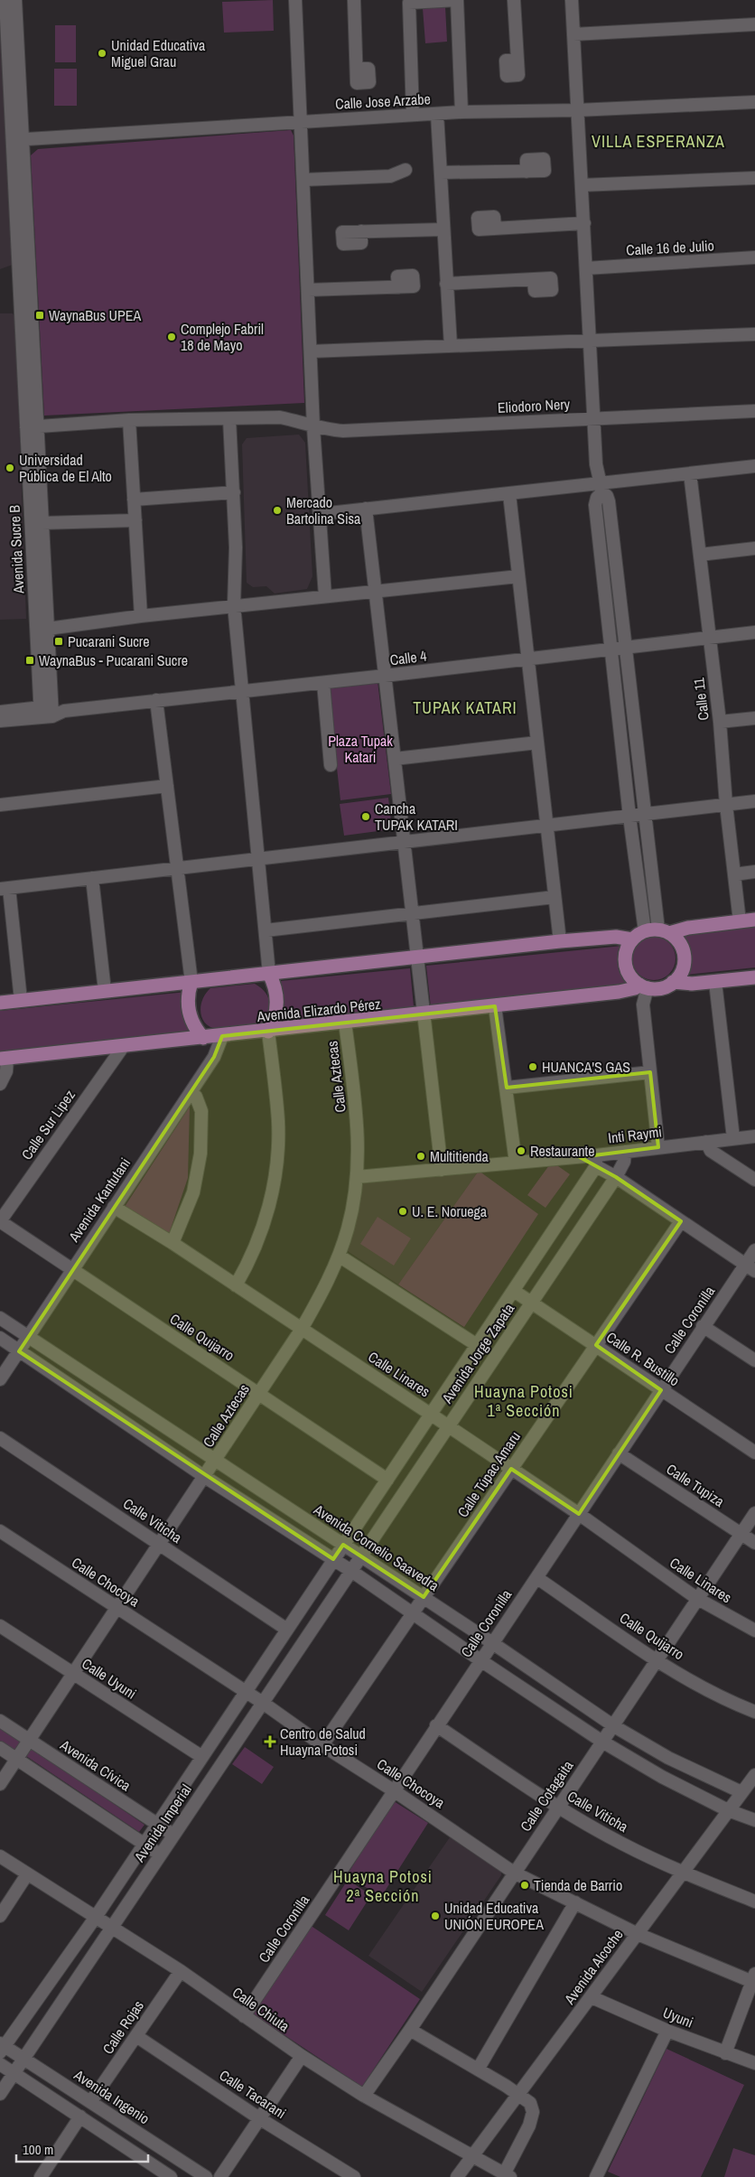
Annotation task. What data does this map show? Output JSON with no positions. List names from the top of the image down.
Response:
{
  "streets": {
    "main road": ["Avenida Elizardo Pérez"],
    "street": [
      "Calle Jose Arzabe",
      "Calle 16 de Julio",
      "Eliodoro Nery",
      "Avenida Sucre B",
      "Calle 4",
      "Calle 11",
      "Calle Aztecas",
      "Calle Sur Lipez",
      "Inti Raymi",
      "Avenida Kantutani",
      "Calle Coronilla",
      "Calle Quijarro",
      "Avenida Jorge Zapata",
      "Calle R. Bustillo",
      "Calle Linares",
      "Calle Túpac Amaru",
      "Calle Tupiza",
      "Calle Viticha",
      "Avenida Cornelio Saavedra",
      "Calle Chocoya",
      "Calle Uyuni",
      "Avenida Cívica",
      "Calle Cotagaita",
      "Avenida Imperial",
      "Avenida Alcoche",
      "Calle Chiuta",
      "Uyuni",
      "Calle Rojas",
      "Calle Tacarani",
      "Avenida Ingenio"
    ]
  },
  "crossings": [
    ["Calle Jose Arzabe", "Avenida Sucre B"],
    ["Eliodoro Nery", "Avenida Sucre B"],
    ["Avenida Sucre B", "Calle 4"],
    ["Calle 4", "Calle 11"],
    ["Avenida Elizardo Pérez", "Calle Aztecas"],
    ["Avenida Elizardo Pérez", "Calle Sur Lipez"],
    ["Avenida Elizardo Pérez", "Avenida Kantutani"],
    ["Calle Aztecas", "Inti Raymi"],
    ["Calle Aztecas", "Calle Quijarro"],
    ["Calle Aztecas", "Calle Linares"],
    ["Calle Aztecas", "Calle Viticha"],
    ["Calle Aztecas", "Avenida Cornelio Saavedra"],
    ["Calle Aztecas", "Calle Chocoya"],
    ["Calle Aztecas", "Calle Uyuni"],
    ["Calle Aztecas", "Avenida Cívica"],
    ["Calle Sur Lipez", "Calle Quijarro"],
    ["Inti Raymi", "Avenida Jorge Zapata"],
    ["Avenida Kantutani", "Calle Quijarro"],
    ["Avenida Kantutani", "Calle Linares"],
    ["Avenida Kantutani", "Avenida Cornelio Saavedra"],
    ["Calle Coronilla", "Calle Quijarro"],
    ["Calle Coronilla", "Calle R. Bustillo"],
    ["Calle Coronilla", "Calle Linares"],
    ["Calle Coronilla", "Calle Tupiza"],
    ["Calle Coronilla", "Calle Viticha"],
    ["Calle Coronilla", "Avenida Cornelio Saavedra"],
    ["Calle Coronilla", "Calle Chocoya"],
    ["Calle Coronilla", "Calle Chiuta"],
    ["Calle Quijarro", "Avenida Jorge Zapata"],
    ["Calle Quijarro", "Calle Cotagaita"],
    ["Avenida Jorge Zapata", "Calle R. Bustillo"],
    ["Avenida Jorge Zapata", "Calle Linares"],
    ["Avenida Jorge Zapata", "Avenida Cornelio Saavedra"],
    ["Avenida Jorge Zapata", "Avenida Imperial"],
    ["Calle R. Bustillo", "Calle Túpac Amaru"],
    ["Calle Linares", "Calle Túpac Amaru"],
    ["Calle Linares", "Calle Cotagaita"],
    ["Calle Túpac Amaru", "Avenida Cornelio Saavedra"],
    ["Calle Túpac Amaru", "Calle Chocoya"],
    ["Calle Tupiza", "Calle Cotagaita"],
    ["Calle Viticha", "Calle Cotagaita"],
    ["Calle Viticha", "Avenida Imperial"],
    ["Calle Viticha", "Avenida Alcoche"],
    ["Avenida Cornelio Saavedra", "Calle Cotagaita"],
    ["Avenida Cornelio Saavedra", "Avenida Alcoche"],
    ["Calle Chocoya", "Calle Cotagaita"],
    ["Calle Chocoya", "Avenida Imperial"],
    ["Calle Chocoya", "Avenida Alcoche"],
    ["Calle Uyuni", "Avenida Imperial"],
    ["Avenida Cívica", "Avenida Imperial"],
    ["Calle Cotagaita", "Calle Chiuta"],
    ["Avenida Imperial", "Calle Chiuta"],
    ["Avenida Imperial", "Avenida Ingenio"],
    ["Avenida Alcoche", "Calle Chiuta"],
    ["Avenida Alcoche", "Uyuni"],
    ["Calle Chiuta", "Calle Rojas"],
    ["Calle Rojas", "Calle Tacarani"],
    ["Calle Rojas", "Avenida Ingenio"]
  ],
  "districts": [
    "VILLA ESPERANZA",
    "TUPAK KATARI",
    "Huayna Potosi 1ª Sección",
    "Huayna Potosi 2ª Sección"
  ],
  "parks": ["Plaza Tupak Katari"],
  "places": {
    "other": [
      "Unidad Educativa Miguel Grau",
      "Complejo Fabril 18 de Mayo",
      "Universidad Pública de El Alto",
      "Mercado Bartolina Sisa",
      "Cancha TUPAK KATARI",
      "HUANCA'S GAS",
      "Restaurante",
      "Multitienda",
      "U. E. Noruega",
      "Tienda de Barrio",
      "Unidad Educativa UNIÓN EUROPEA"
    ],
    "transit": ["WaynaBus UPEA", "Pucarani Sucre", "WaynaBus - Pucarani Sucre"],
    "health": ["Centro de Salud Huayna Potosi"]
  },
  "scale_bar": "100 m"
}
